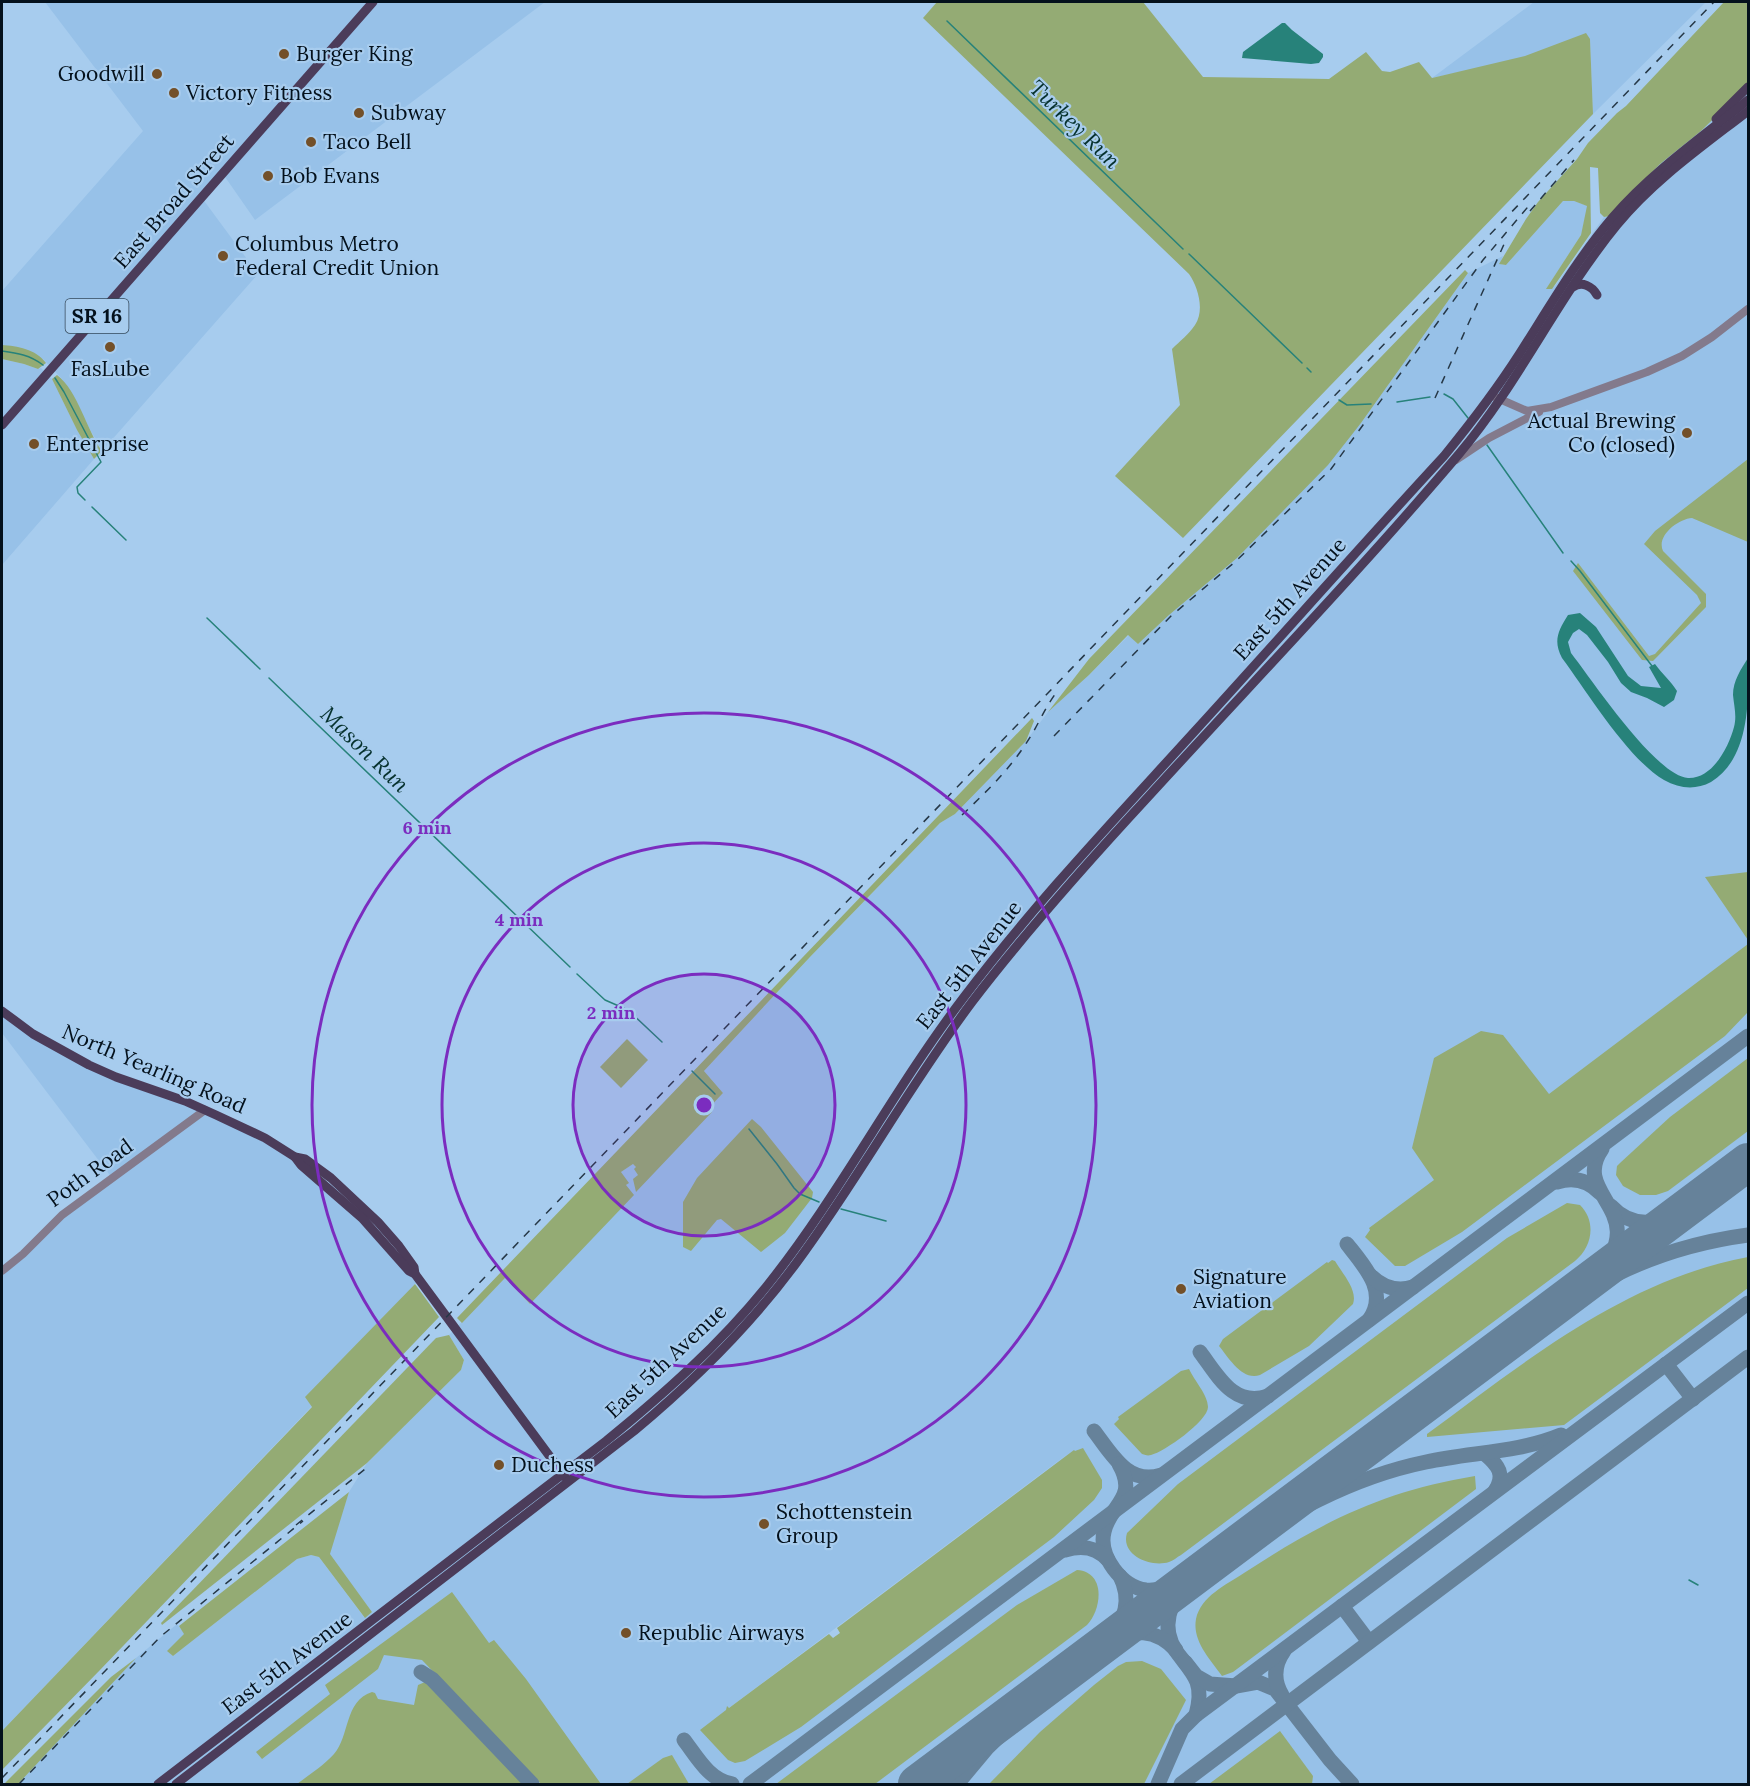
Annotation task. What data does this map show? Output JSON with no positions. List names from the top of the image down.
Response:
{
  "streets": {
    "main road": [
      "East Broad Street",
      "SR 16",
      "East 5th Avenue",
      "North Yearling Road"
    ],
    "street": ["Poth Road"]
  },
  "crossings": [
    ["East 5th Avenue", "North Yearling Road"],
    ["North Yearling Road", "Poth Road"]
  ],
  "water": ["Turkey Run", "Mason Run"],
  "places": [
    "Burger King",
    "Goodwill",
    "Victory Fitness",
    "Subway",
    "Taco Bell",
    "Bob Evans",
    "Columbus Metro Federal Credit Union",
    "FasLube",
    "Actual Brewing Co (closed)",
    "Enterprise",
    "Signature Aviation",
    "Duchess",
    "Schottenstein Group",
    "Republic Airways"
  ],
  "rings": ["6 min", "4 min", "2 min"]
}
